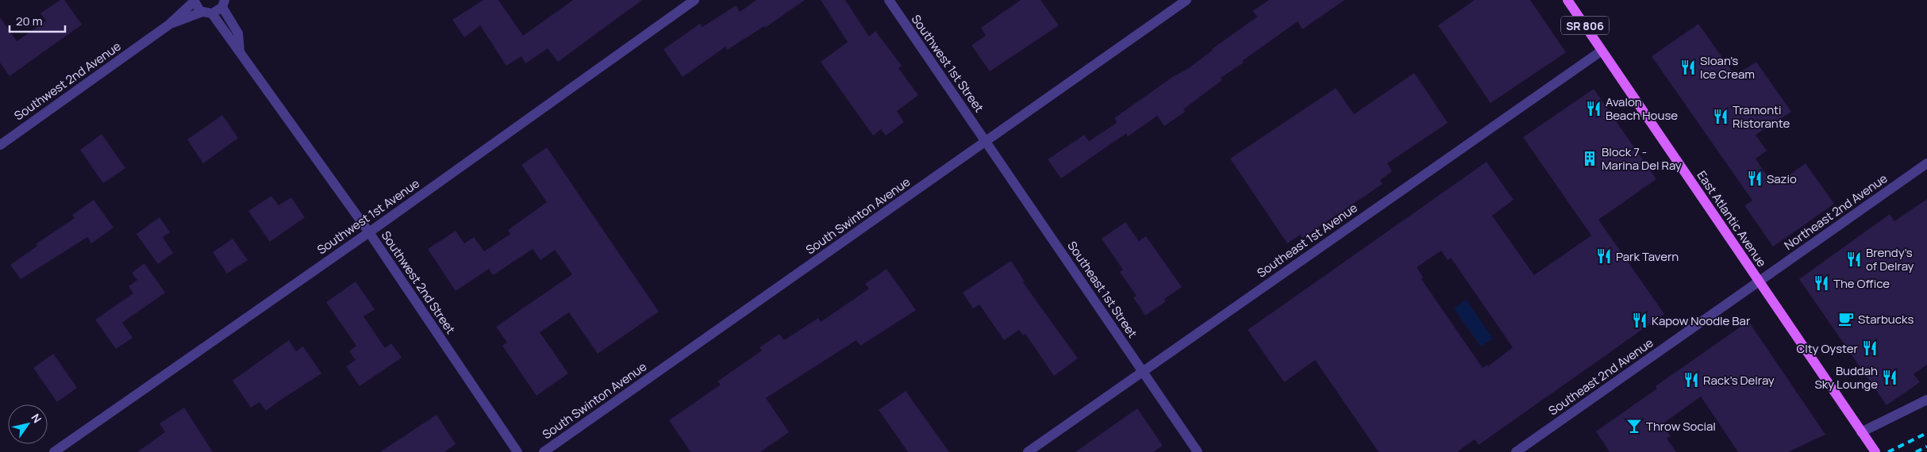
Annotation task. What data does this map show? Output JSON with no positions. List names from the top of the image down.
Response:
{
  "streets": {
    "main road": ["SR 806", "East Atlantic Avenue"],
    "street": [
      "Southwest 1st Street",
      "Southwest 2nd Avenue",
      "Northeast 2nd Avenue",
      "South Swinton Avenue",
      "Southwest 1st Avenue",
      "Southeast 1st Avenue",
      "Southwest 2nd Street",
      "Southeast 1st Street",
      "Southeast 2nd Avenue"
    ]
  },
  "crossings": [
    ["Southwest 1st Street", "South Swinton Avenue"],
    ["Southwest 1st Street", "Southeast 1st Street"],
    ["Southwest 2nd Avenue", "Southwest 2nd Street"],
    ["Northeast 2nd Avenue", "East Atlantic Avenue"],
    ["Northeast 2nd Avenue", "Southeast 2nd Avenue"],
    ["South Swinton Avenue", "Southeast 1st Street"],
    ["Southwest 1st Avenue", "Southwest 2nd Street"],
    ["East Atlantic Avenue", "Southeast 1st Avenue"],
    ["East Atlantic Avenue", "Southeast 2nd Avenue"],
    ["Southeast 1st Avenue", "Southeast 1st Street"]
  ],
  "places": {
    "restaurant": [
      "Sloan's Ice Cream",
      "Avalon Beach House",
      "Tramonti Ristorante",
      "Sazio",
      "Park Tavern",
      "Brendy's of Delray",
      "The Office",
      "Kapow Noodle Bar",
      "CIty Oyster",
      "Buddah Sky Lounge",
      "Rack's Delray"
    ],
    "building": ["Block 7 - Marina Del Ray"],
    "cafe": ["Starbucks"],
    "bar": ["Throw Social"]
  },
  "scale_bar": "20 m",
  "north": "top right"
}
